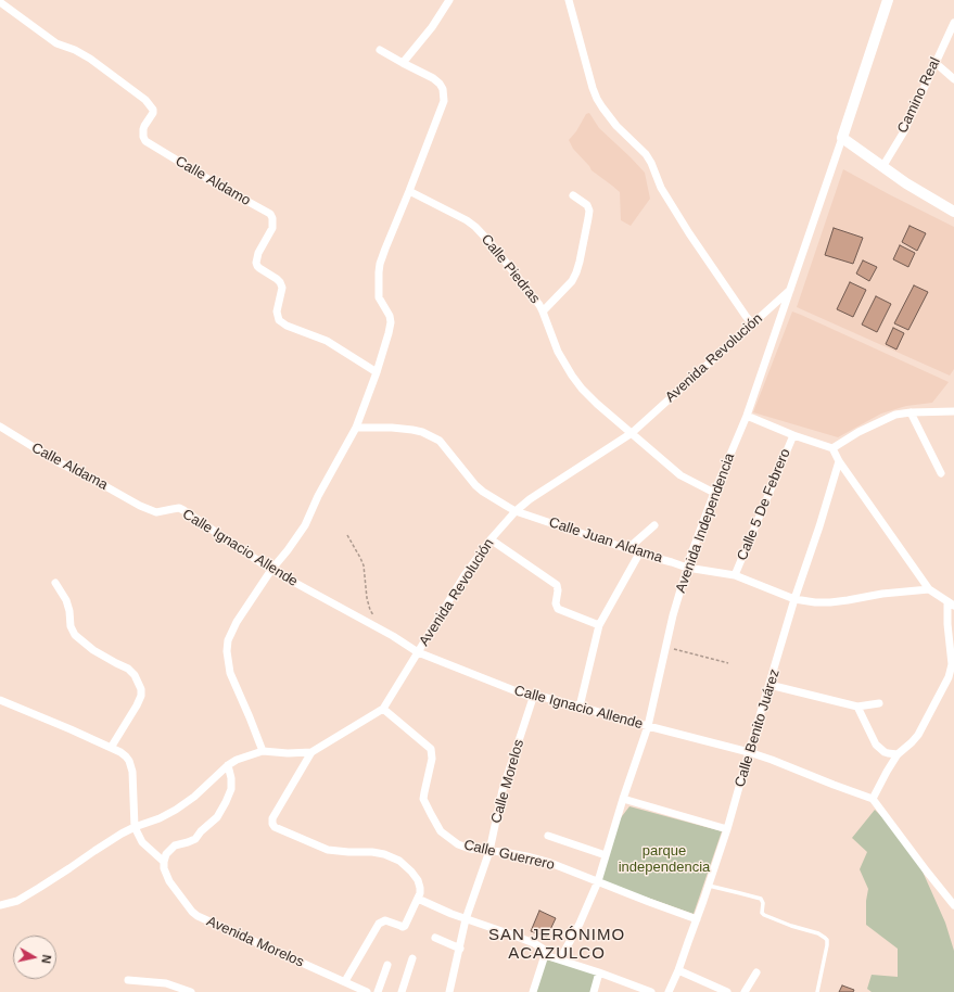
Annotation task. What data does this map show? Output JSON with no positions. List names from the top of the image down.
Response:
{
  "streets": {
    "street": [
      "Camino Real",
      "Calle Aldamo",
      "Calle Piedras",
      "Avenida Revolución",
      "Calle Aldama",
      "Calle 5 De Febrero",
      "Avenida Independencia",
      "Calle Juan Aldama",
      "Calle Ignacio Allende",
      "Calle Benito Juárez",
      "Calle Morelos",
      "Calle Guerrero",
      "Avenida Morelos"
    ]
  },
  "crossings": [
    ["Calle Piedras", "Avenida Revolución"],
    ["Calle Piedras", "Avenida Independencia"],
    ["Avenida Revolución", "Avenida Independencia"],
    ["Avenida Revolución", "Calle Juan Aldama"],
    ["Avenida Revolución", "Calle Ignacio Allende"],
    ["Avenida Revolución", "Calle Guerrero"],
    ["Calle Aldama", "Calle Ignacio Allende"],
    ["Calle 5 De Febrero", "Calle Juan Aldama"],
    ["Avenida Independencia", "Calle Juan Aldama"],
    ["Avenida Independencia", "Calle Ignacio Allende"],
    ["Avenida Independencia", "Calle Guerrero"],
    ["Calle Juan Aldama", "Calle Benito Juárez"],
    ["Calle Ignacio Allende", "Calle Benito Juárez"],
    ["Calle Ignacio Allende", "Calle Morelos"],
    ["Calle Benito Juárez", "Calle Guerrero"],
    ["Calle Morelos", "Calle Guerrero"]
  ],
  "districts": ["SAN JERÓNIMO ACAZULCO"],
  "parks": ["parque independencia"],
  "north": "right"
}
